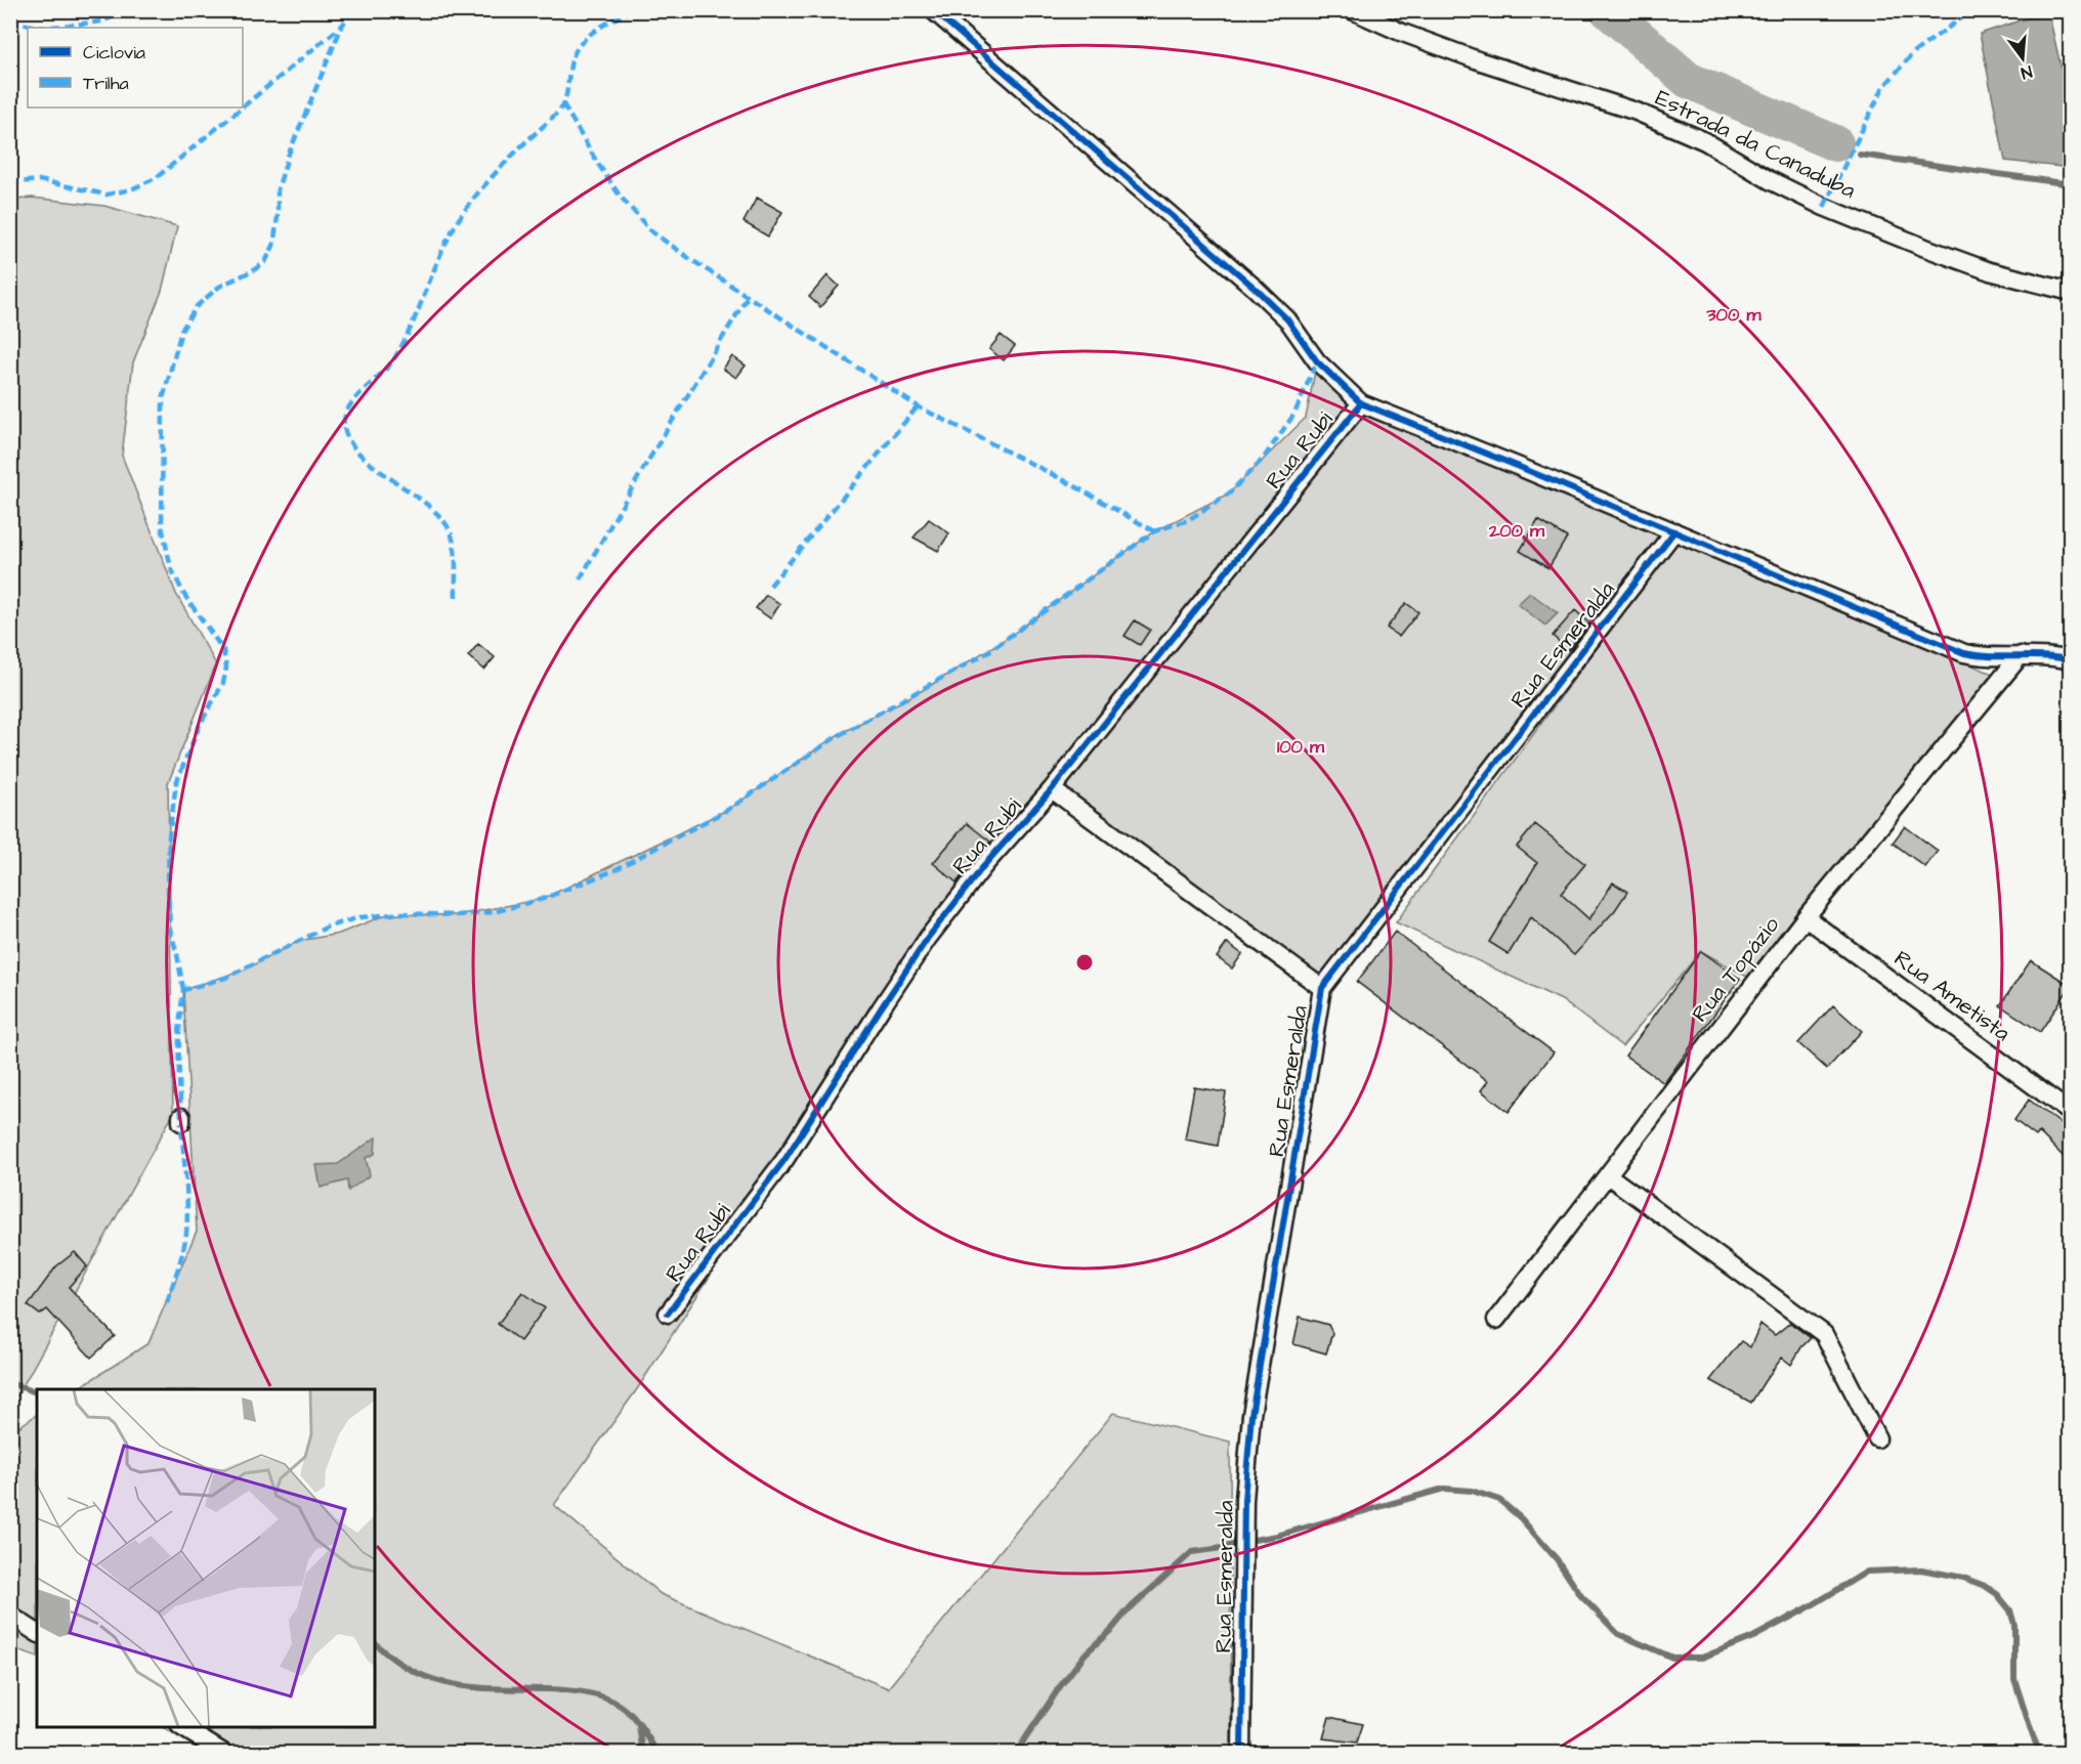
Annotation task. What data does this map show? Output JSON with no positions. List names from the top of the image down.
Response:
{
  "streets": {
    "street": [
      "Estrada da Canaduba",
      "Rua Rubi",
      "Rua Esmeralda",
      "Rua Topázio",
      "Rua Ametista"
    ]
  },
  "crossings": [
    ["Rua Rubi", "Rua Esmeralda"],
    ["Rua Topázio", "Rua Ametista"]
  ],
  "legend": ["Ciclovia", "Trilha"],
  "north": "bottom",
  "rings": ["300 m", "200 m", "100 m"]
}
